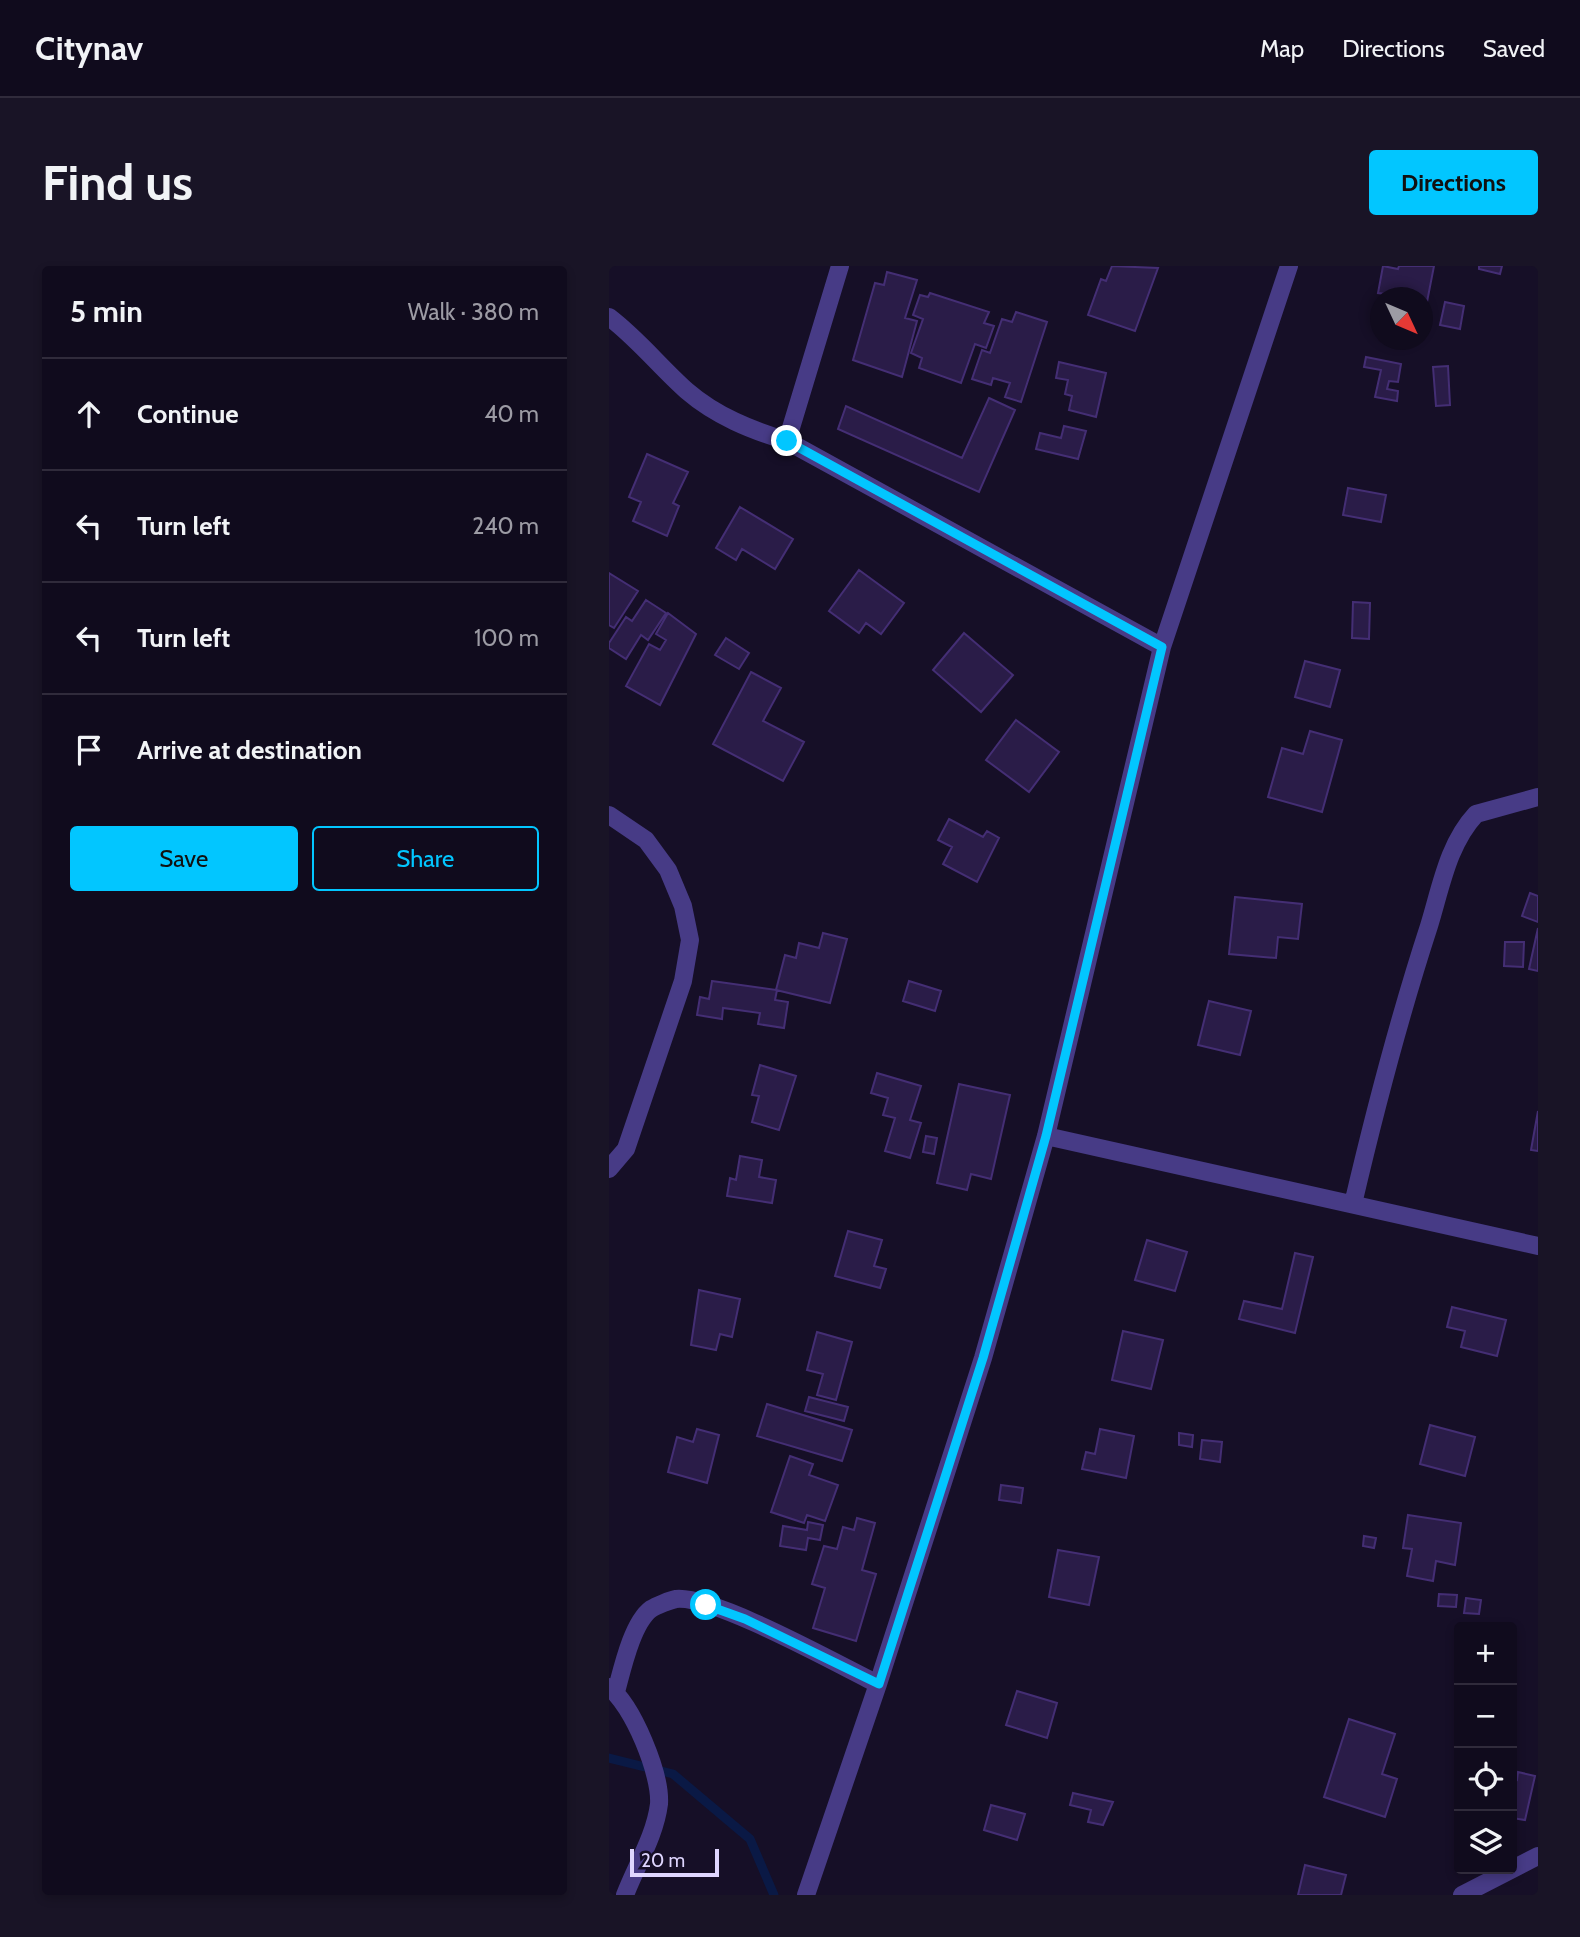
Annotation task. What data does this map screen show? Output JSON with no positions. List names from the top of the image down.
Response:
{
  "scale_bar": "20 m",
  "north": "bottom right",
  "page": {
    "header": "Citynav",
    "nav": ["Map", "Directions", "Saved"],
    "buttons": [
      "Directions",
      ["Save", "Share"]
    ],
    "title": "Find us",
    "heading": ["5 min", "Walk · 380 m"],
    "list": [
      ["Continue", "40 m"],
      ["Turn left", "240 m"],
      ["Turn left", "100 m"],
      "Arrive at destination"
    ],
    "map_buttons": ["+", "−"],
    "scale": "20 m"
  }
}
